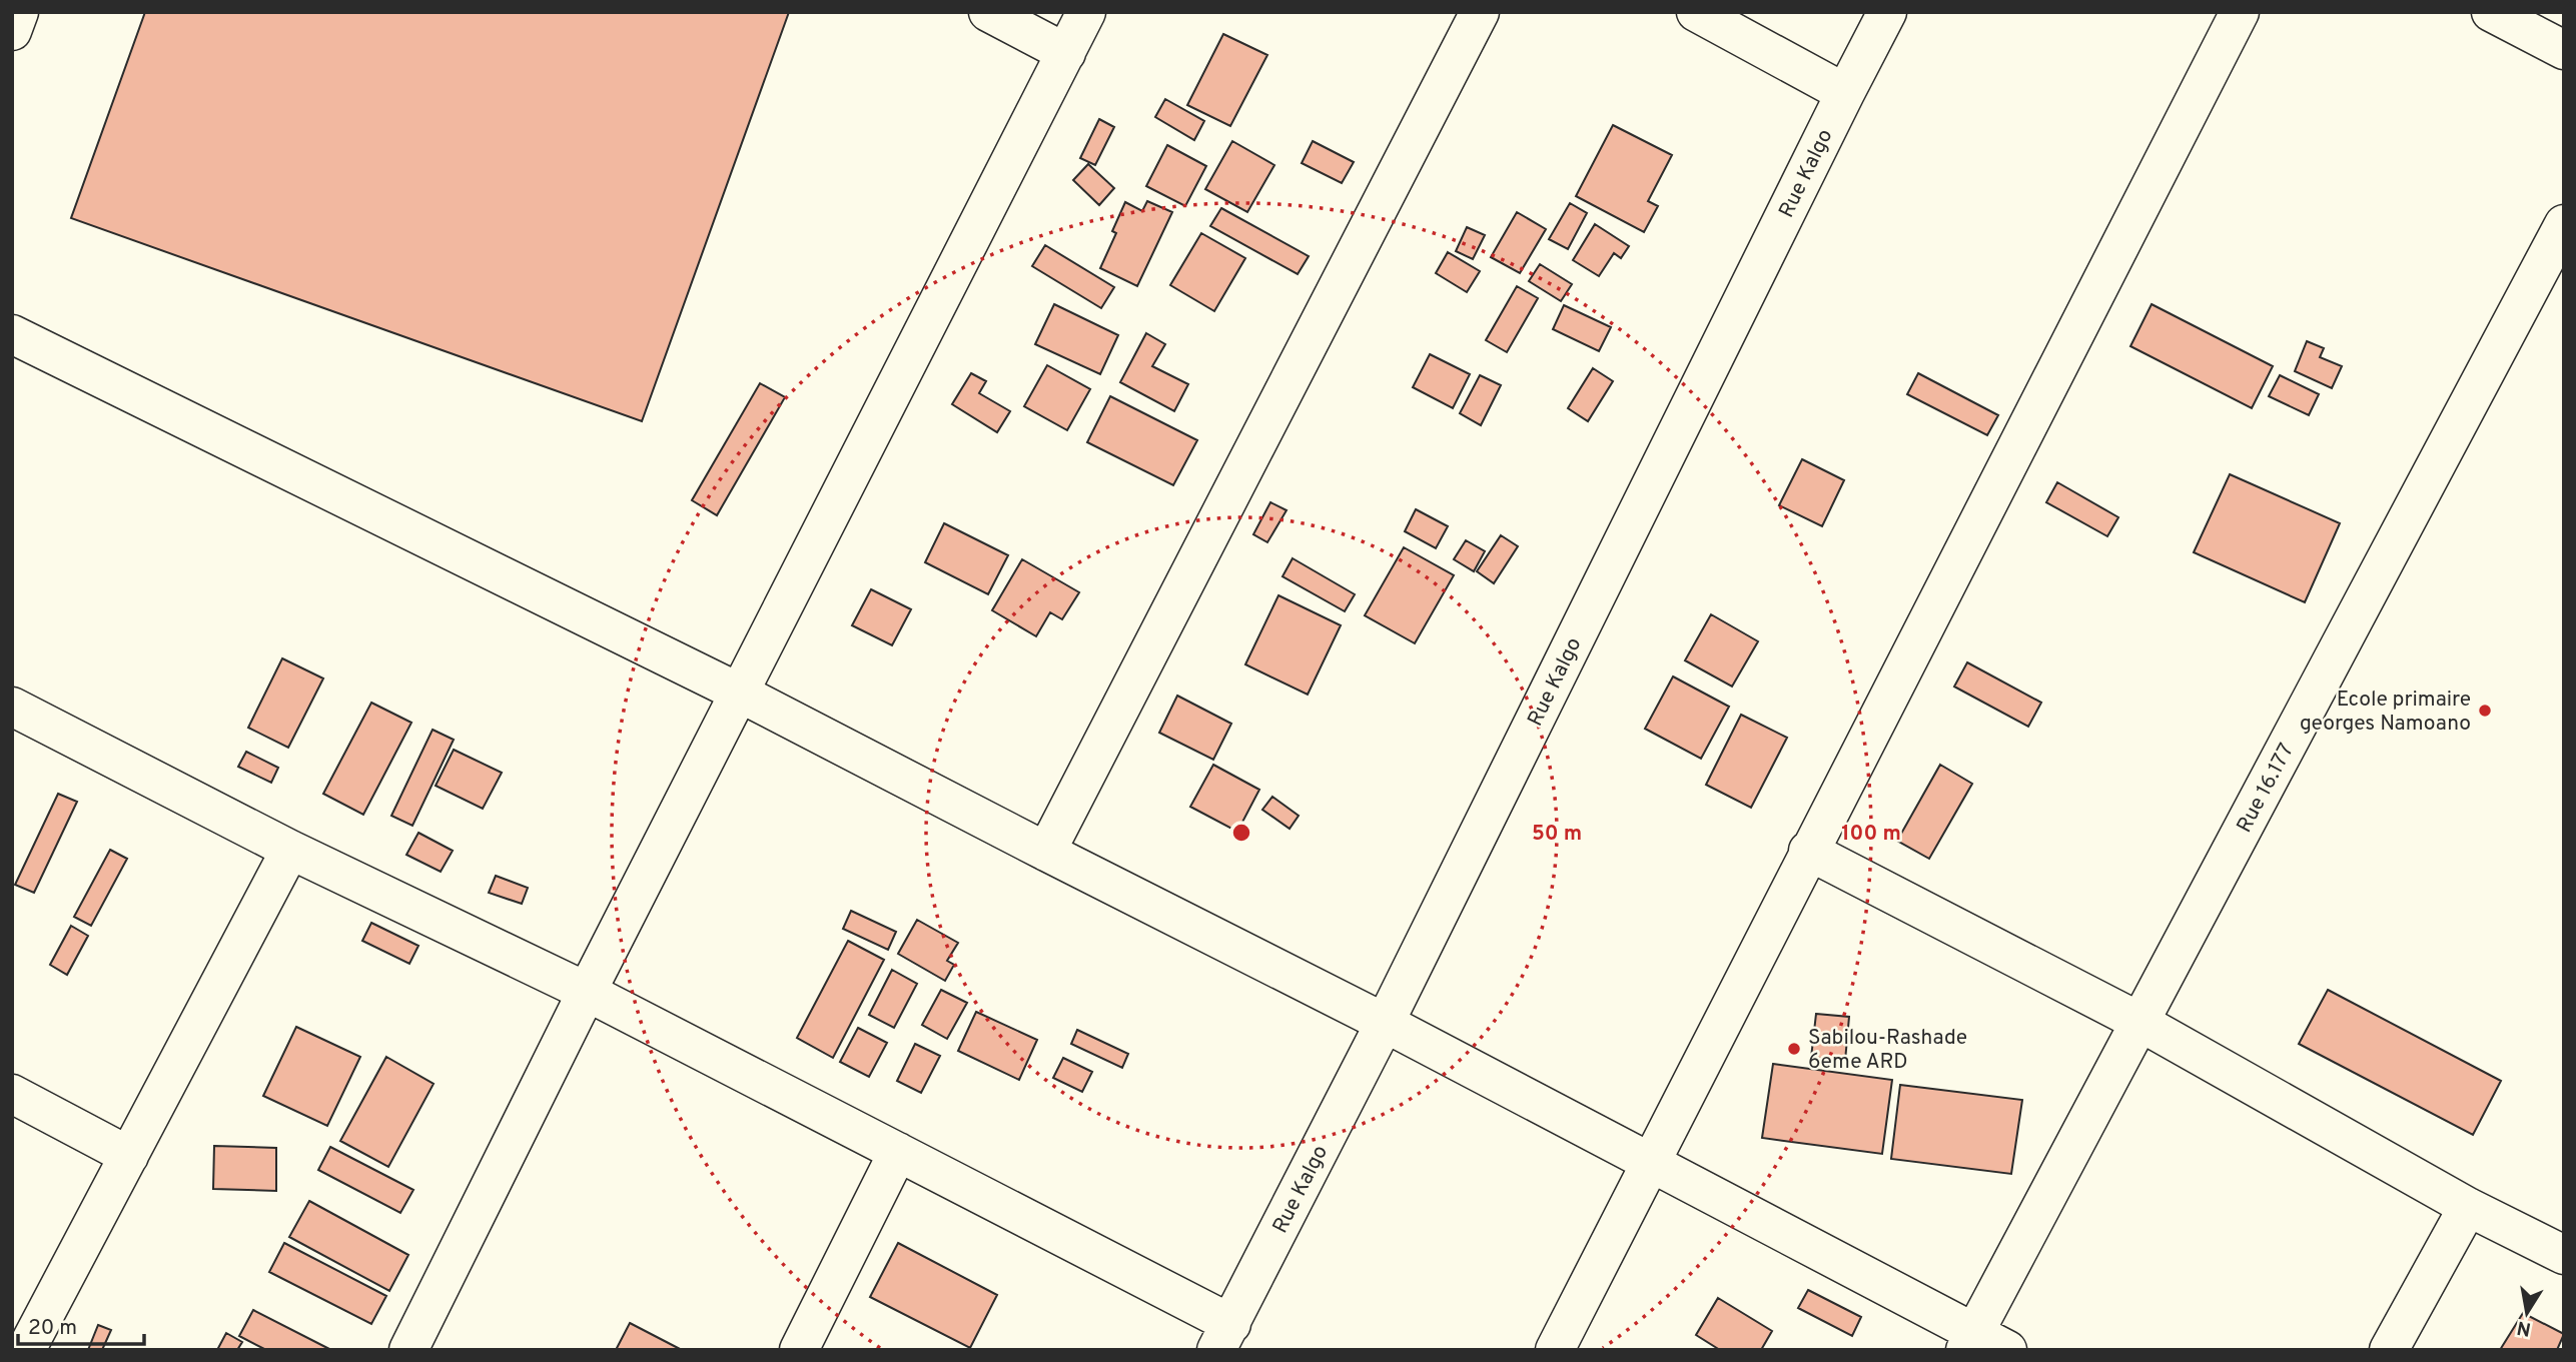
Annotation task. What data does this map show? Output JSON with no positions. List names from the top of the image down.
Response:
{
  "streets": {
    "street": ["Rue Kalgo", "Rue 16.177"]
  },
  "places": ["Ecole primaire georges Namoano", "Sabilou-Rashade 6eme ARD"],
  "scale_bar": "20 m",
  "north": "bottom",
  "rings": ["50 m", "100 m"]
}
